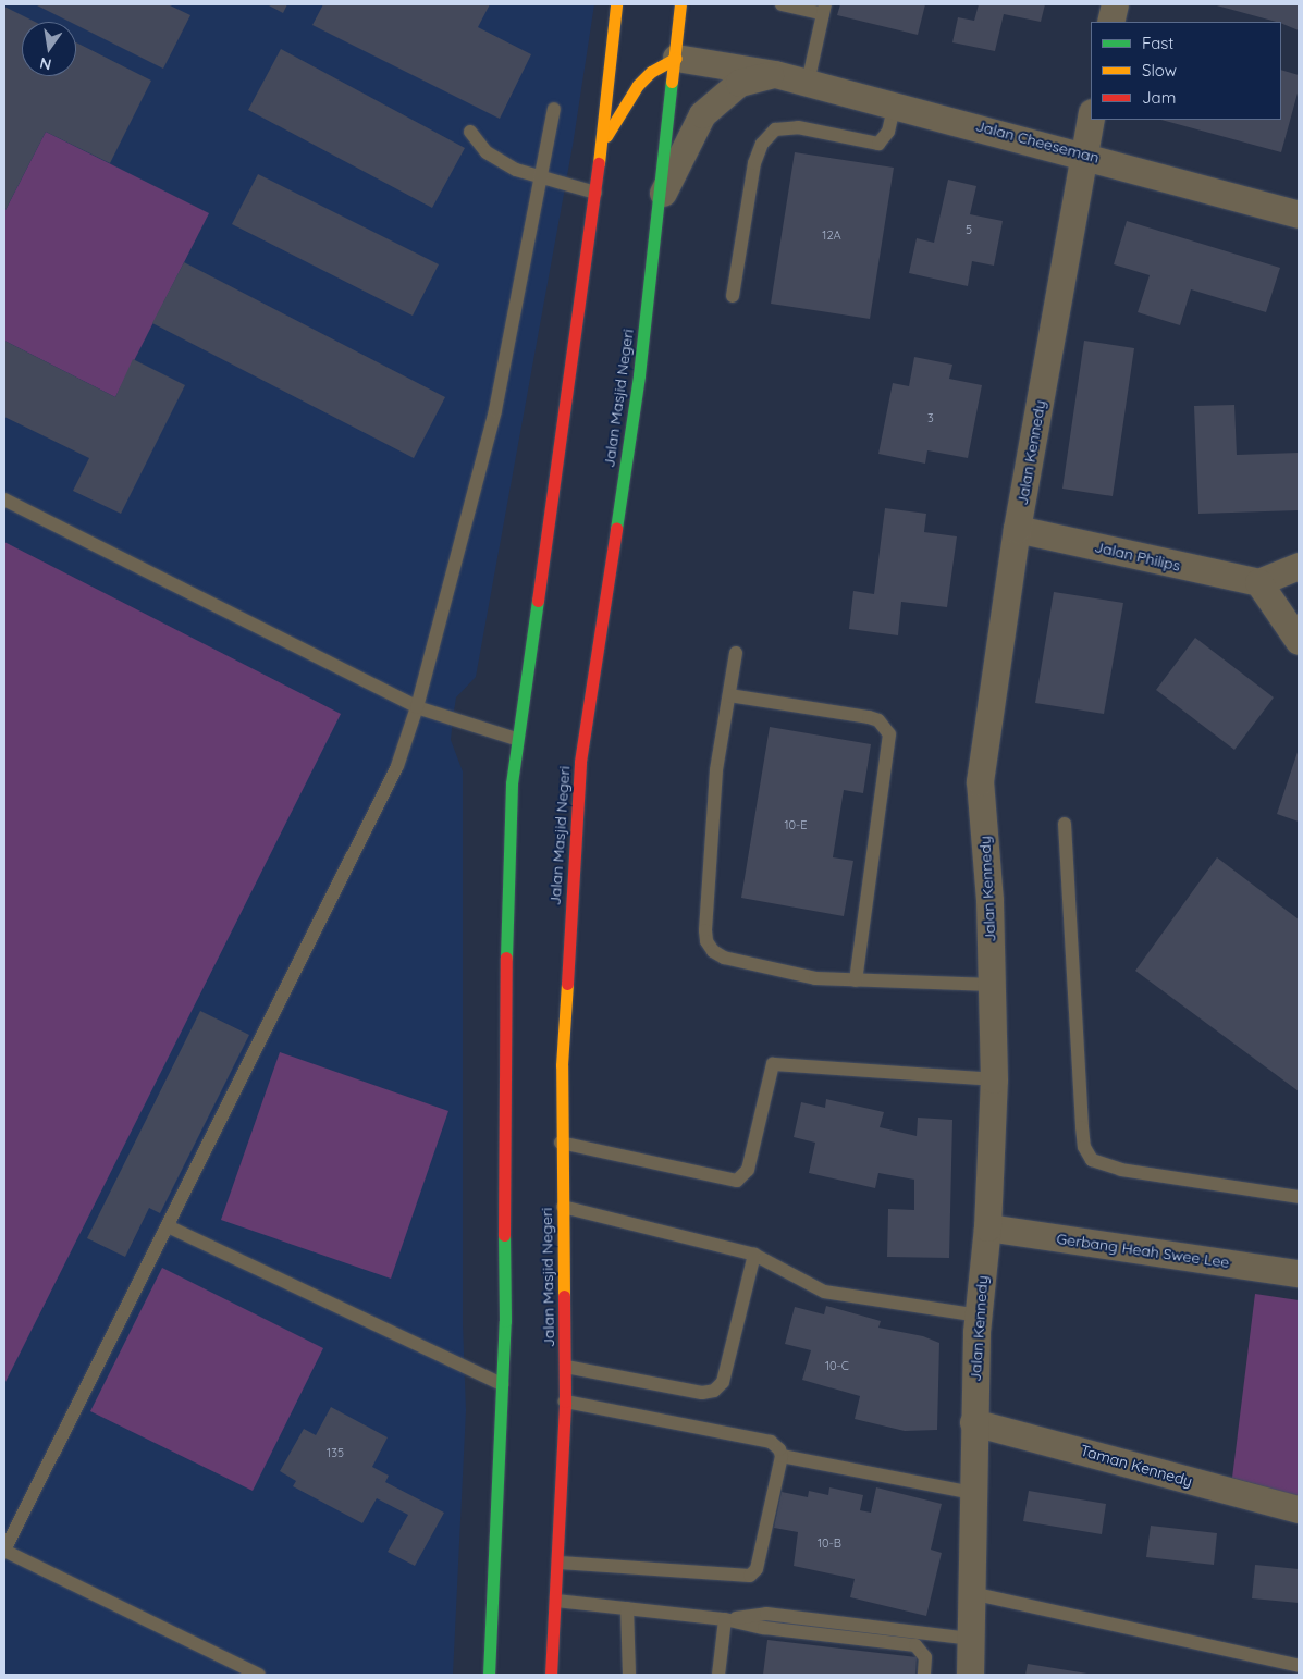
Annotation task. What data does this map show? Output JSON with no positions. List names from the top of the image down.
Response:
{
  "streets": {
    "highway": ["Jalan Masjid Negeri"],
    "street": [
      "Jalan Cheeseman",
      "Jalan Kennedy",
      "Jalan Philips",
      "Gerbang Heah Swee Lee",
      "Taman Kennedy"
    ]
  },
  "crossings": [
    ["Jalan Cheeseman", "Jalan Masjid Negeri"],
    ["Jalan Cheeseman", "Jalan Kennedy"],
    ["Jalan Kennedy", "Jalan Philips"],
    ["Jalan Kennedy", "Gerbang Heah Swee Lee"],
    ["Jalan Kennedy", "Taman Kennedy"]
  ],
  "house_numbers": [
    "5",
    "12A",
    "3",
    "10-E",
    "10-C",
    "135",
    "10-B"
  ],
  "legend": ["Fast", "Slow", "Jam"],
  "north": "bottom"
}
